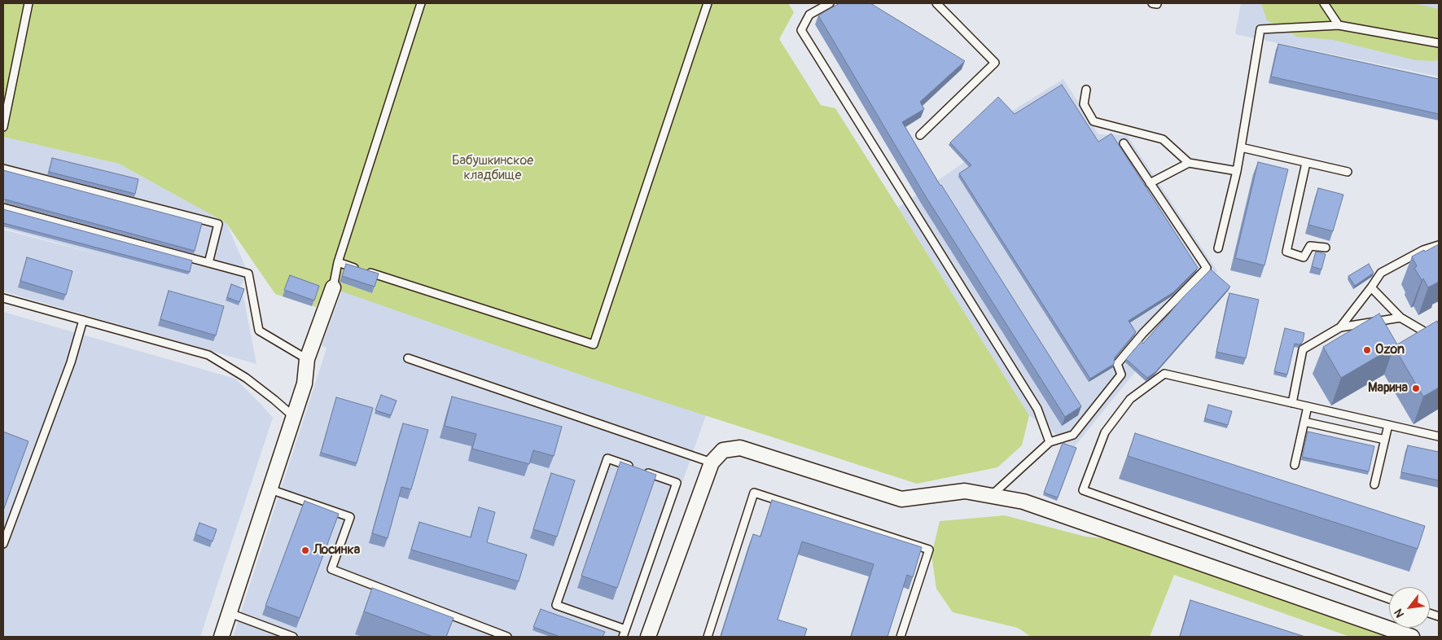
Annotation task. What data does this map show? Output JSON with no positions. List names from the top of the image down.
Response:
{
  "parks": ["Бабушкинское кладбище"],
  "places": ["Ozon", "Марина", "Лосинка"],
  "north": "bottom left"
}
